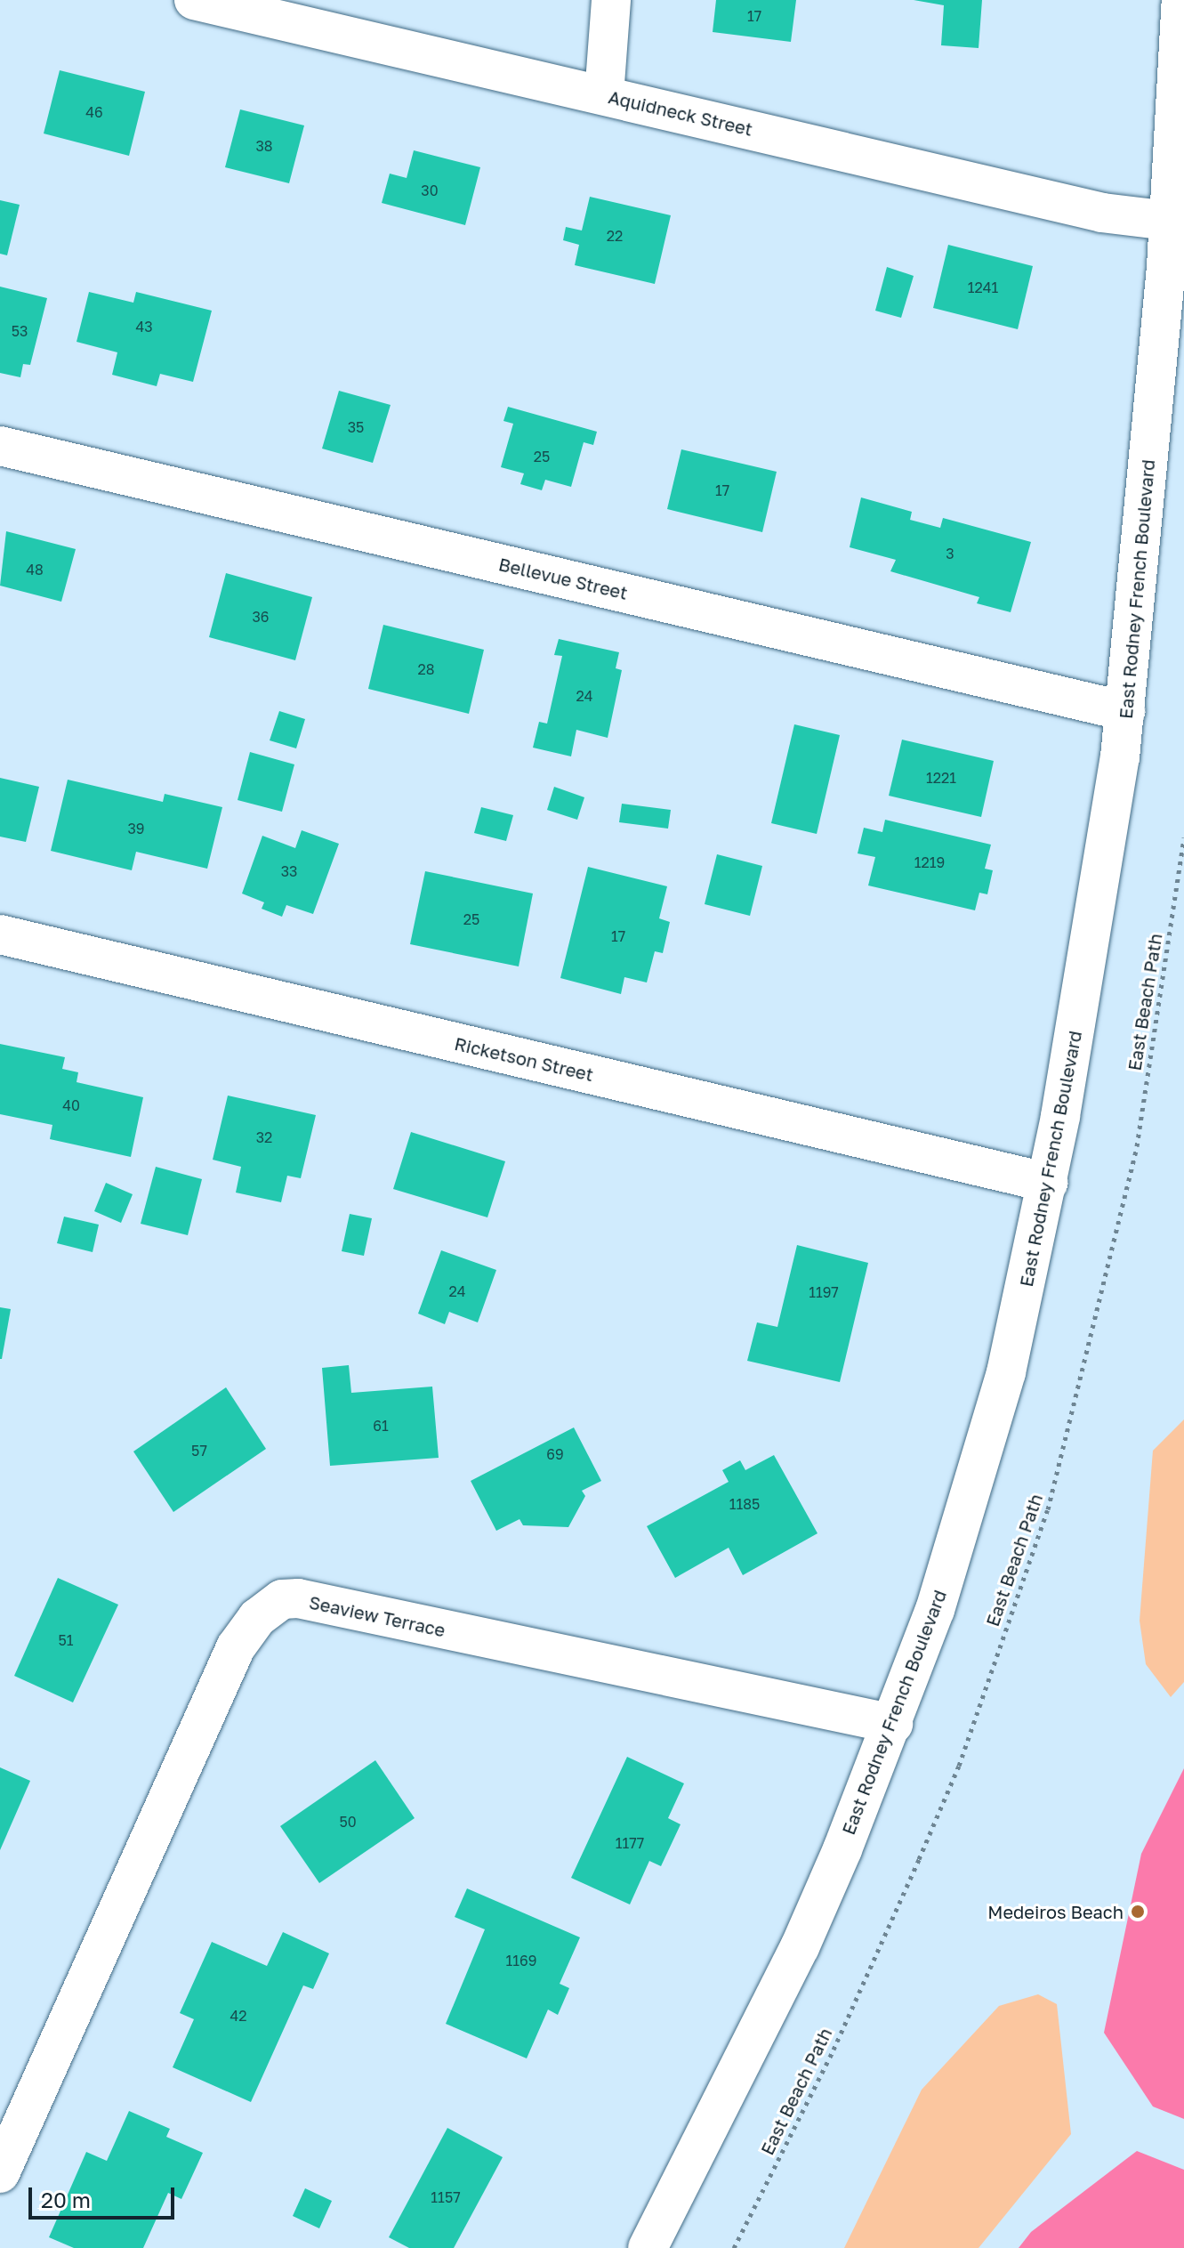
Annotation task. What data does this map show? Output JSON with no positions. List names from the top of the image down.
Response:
{
  "streets": {
    "street": [
      "Aquidneck Street",
      "Bellevue Street",
      "East Rodney French Boulevard",
      "Ricketson Street",
      "Seaview Terrace"
    ],
    "path": ["East Beach Path"]
  },
  "crossings": [
    ["Aquidneck Street", "East Rodney French Boulevard"],
    ["Bellevue Street", "East Rodney French Boulevard"],
    ["East Rodney French Boulevard", "Ricketson Street"],
    ["East Rodney French Boulevard", "Seaview Terrace"]
  ],
  "places": ["Medeiros Beach"],
  "house_numbers": [
    "17",
    "46",
    "38",
    "30",
    "22",
    "1241",
    "43",
    "53",
    "35",
    "25",
    "17",
    "3",
    "48",
    "36",
    "28",
    "24",
    "1221",
    "39",
    "1219",
    "33",
    "25",
    "17",
    "40",
    "32",
    "24",
    "1197",
    "61",
    "57",
    "69",
    "1185",
    "51",
    "50",
    "1177",
    "1169",
    "42",
    "1157"
  ],
  "scale_bar": "20 m"
}
